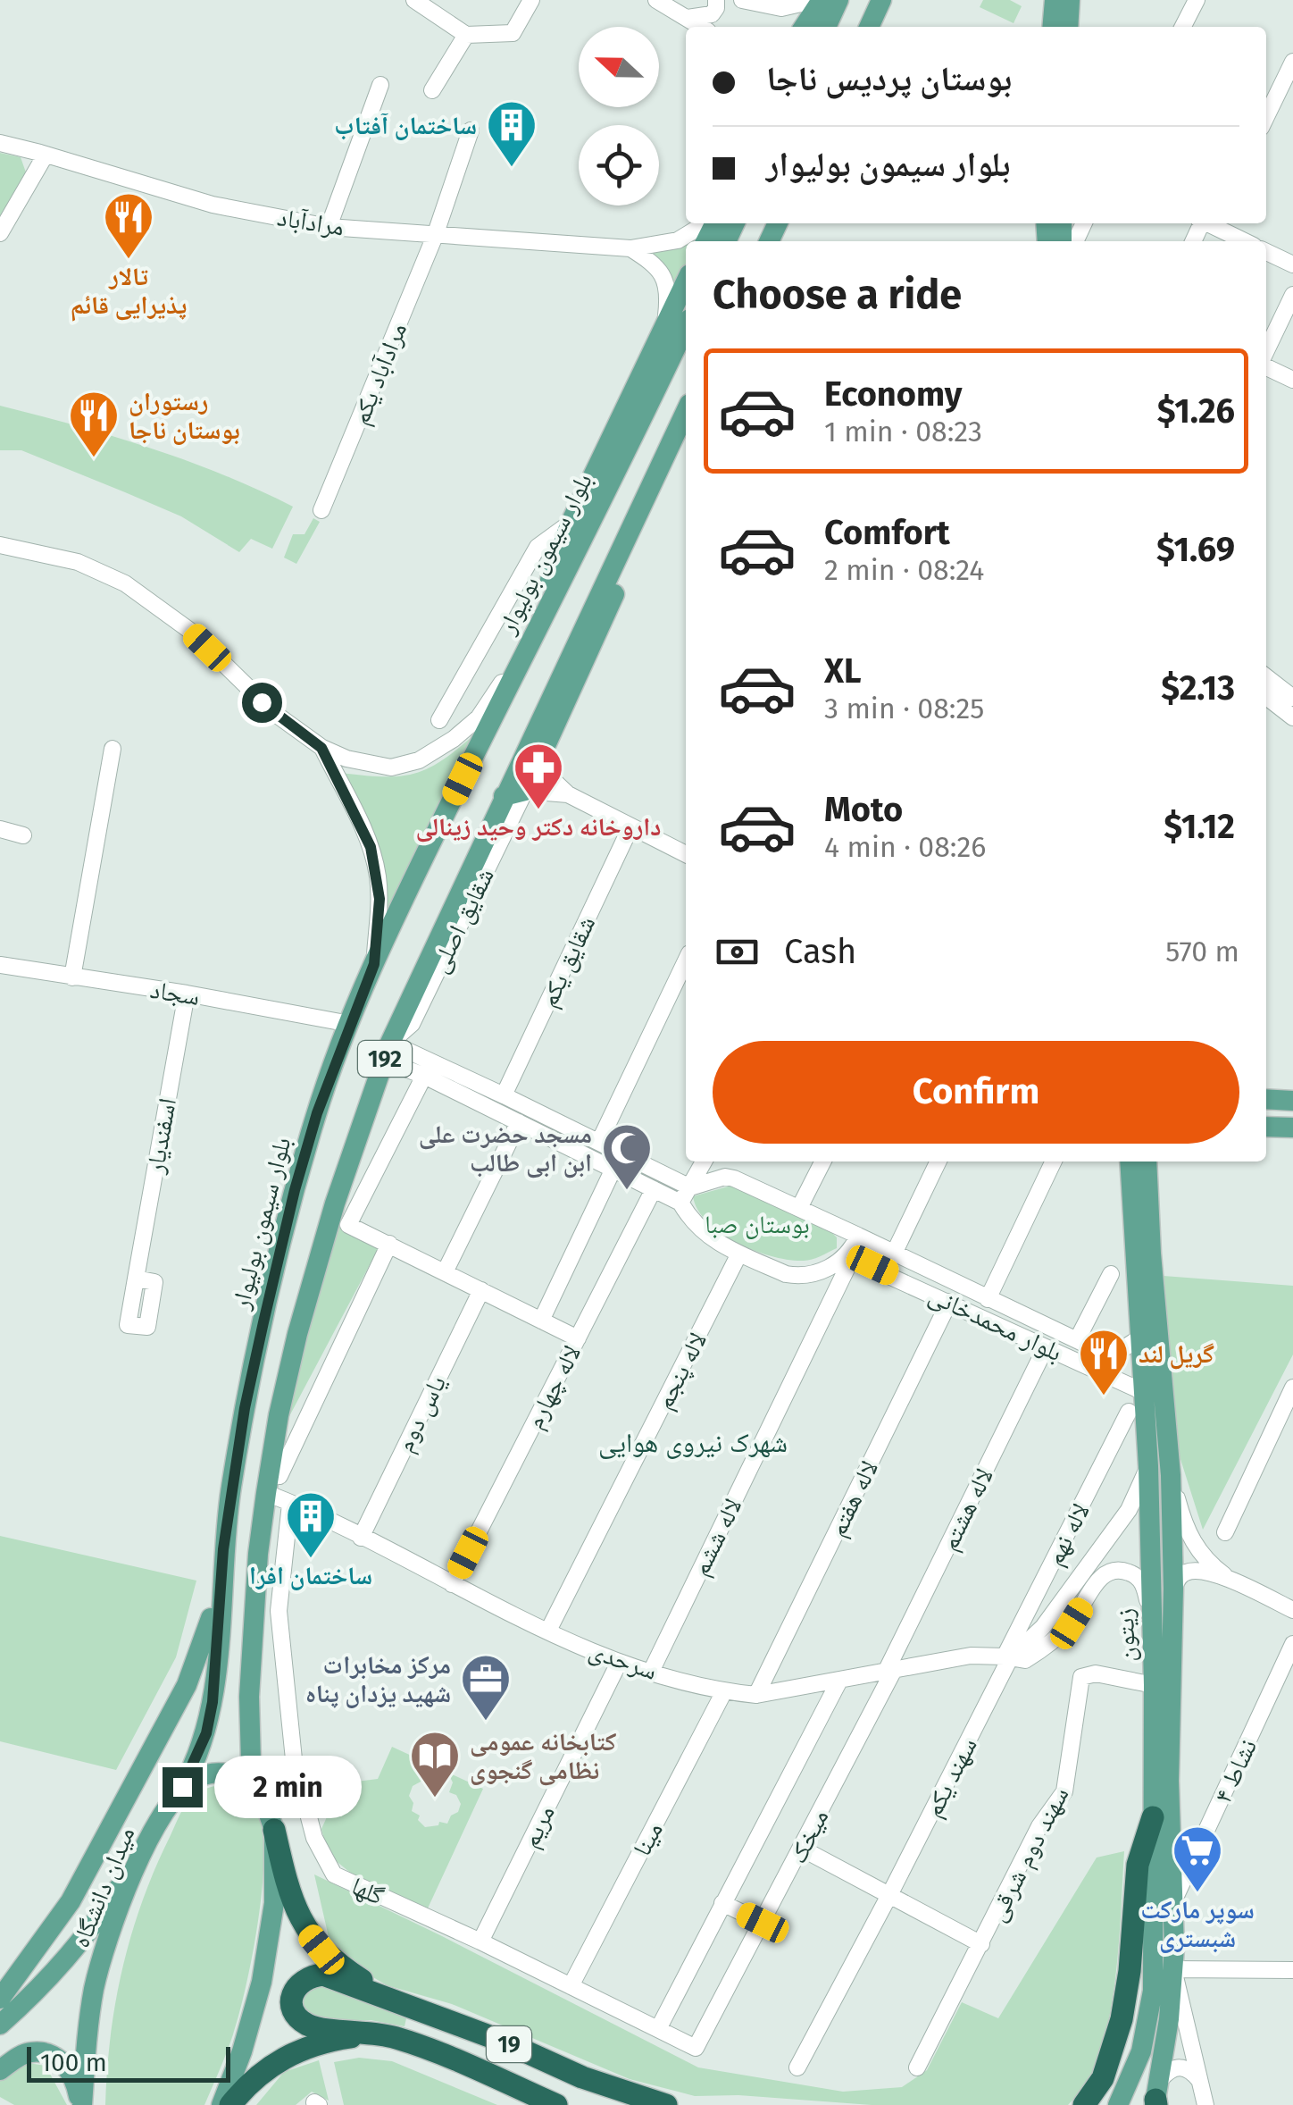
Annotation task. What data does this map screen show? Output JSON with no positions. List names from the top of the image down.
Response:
{
  "streets": {
    "highway": ["19"],
    "main road": [
      "بلوار سیمون بولیوار",
      "192",
      "زیتون",
      "میدان دانشگاه"
    ],
    "street": [
      "مرادآباد",
      "مرادآباد یکم",
      "شقایق اصلی",
      "شقایق یکم",
      "سجاد",
      "اسفندیار",
      "بلوار محمدخانی",
      "لاله پنجم",
      "لاله چهارم",
      "یاس دوم",
      "لاله هفتم",
      "لاله هشتم",
      "لاله نهم",
      "لاله ششم",
      "سرحدی",
      "نشاط ۴",
      "سهند يكم",
      "مریم",
      "میخک",
      "مینا",
      "سهند دوم شرقی",
      "گلها"
    ]
  },
  "crossings": [
    ["مرادآباد", "مرادآباد یکم"],
    ["بلوار سیمون بولیوار", "سجاد"],
    ["بلوار سیمون بولیوار", "میدان دانشگاه"],
    ["شقایق اصلی", "192"],
    ["سجاد", "اسفندیار"],
    ["192", "سرحدی"],
    ["بلوار محمدخانی", "لاله هفتم"],
    ["بلوار محمدخانی", "لاله هشتم"],
    ["بلوار محمدخانی", "لاله ششم"],
    ["بلوار محمدخانی", "زیتون"],
    ["لاله پنجم", "سرحدی"],
    ["لاله چهارم", "سرحدی"],
    ["یاس دوم", "سرحدی"],
    ["لاله هفتم", "سرحدی"],
    ["لاله هشتم", "سرحدی"],
    ["لاله هشتم", "میخک"],
    ["لاله نهم", "سرحدی"],
    ["لاله نهم", "سهند يكم"],
    ["لاله ششم", "سرحدی"],
    ["زیتون", "سرحدی"],
    ["زیتون", "نشاط ۴"],
    ["زیتون", "سهند دوم شرقی"],
    ["سرحدی", "سهند يكم"],
    ["سرحدی", "مریم"],
    ["سرحدی", "میخک"],
    ["سرحدی", "مینا"],
    ["سرحدی", "گلها"],
    ["مریم", "گلها"],
    ["میخک", "گلها"],
    ["مینا", "گلها"]
  ],
  "districts": ["شهرک نیروی هوایی"],
  "parks": ["بوستان صبا"],
  "places": {
    "building": ["ساختمان آفتاب", "ساختمان افرا"],
    "restaurant": ["تالار پذیرایی قائم", "رستوران بوستان ناجا", "گریل لند"],
    "pharmacy": ["داروخانه دکتر وحید زینالی"],
    "mosque": ["مسجد حضرت علی ابن ابی طالب"],
    "office": ["مرکز مخابرات شهید یزدان پناه"],
    "library": ["کتابخانه عمومی نظامی گنجوی"],
    "supermarket": ["سوپر مارکت شبستری"]
  },
  "scale_bar": "100 m",
  "north": "left",
  "page": {
    "banner": ["بوستان پردیس ناجا", "بلوار سیمون بولیوار"],
    "heading": "Choose a ride",
    "list": [
      {
        "name": "Economy",
        "note": "1 min · 08:23",
        "value": "$1.26"
      },
      {
        "name": "Comfort",
        "note": "2 min · 08:24",
        "value": "$1.69"
      },
      {
        "name": "XL",
        "note": "3 min · 08:25",
        "value": "$2.13"
      },
      {
        "name": "Moto",
        "note": "4 min · 08:26",
        "value": "$1.12"
      }
    ],
    "pay": ["Cash", "570 m"],
    "buttons": "Confirm",
    "bubble": "2 min",
    "scale": "100 m"
  }
}
